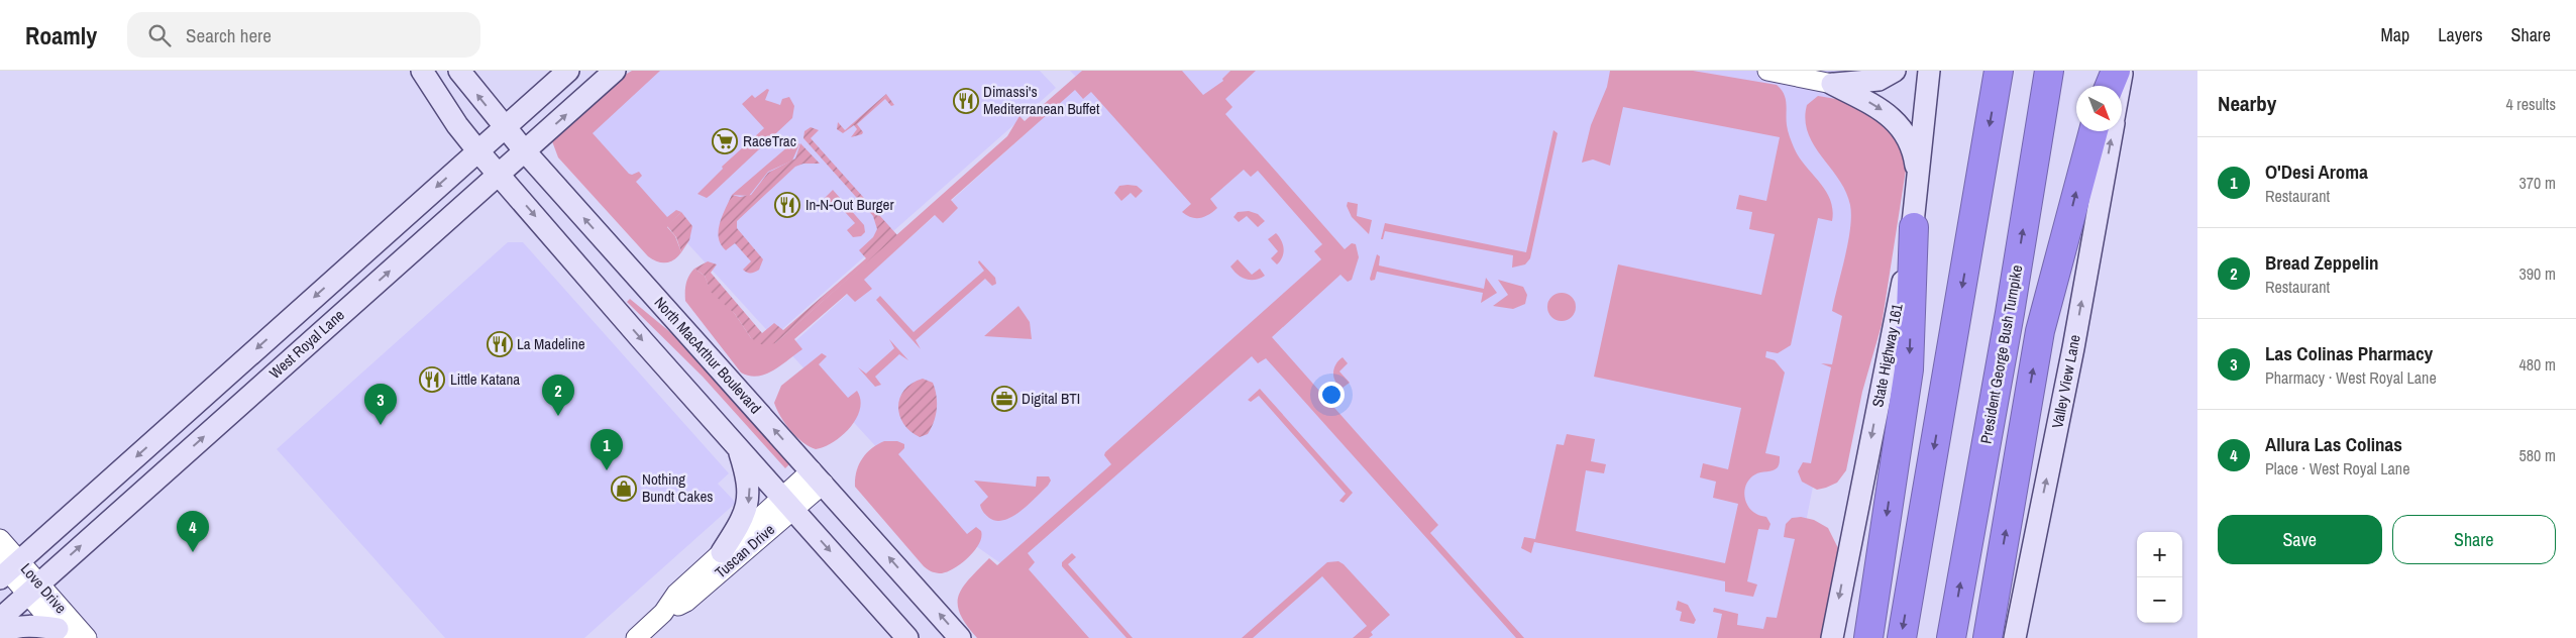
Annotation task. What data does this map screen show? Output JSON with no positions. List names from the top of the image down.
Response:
{
  "streets": {
    "highway": ["President George Bush Turnpike"],
    "main road": [
      "West Royal Lane",
      "North MacArthur Boulevard",
      "State Highway 161",
      "Valley View Lane"
    ],
    "street": ["Tuscan Drive", "Love Drive"]
  },
  "crossings": [
    ["West Royal Lane", "North MacArthur Boulevard"],
    ["West Royal Lane", "Love Drive"],
    ["North MacArthur Boulevard", "Tuscan Drive"]
  ],
  "one_way": ["State Highway 161", "Valley View Lane"],
  "places": {
    "restaurant": [
      "Dimassi's Mediterranean Buffet",
      "In-N-Out Burger",
      "La Madeline",
      "Little Katana"
    ],
    "supermarket": ["RaceTrac"],
    "office": ["Digital BTI"],
    "shop": ["Nothing Bundt Cakes"]
  },
  "north": "bottom right",
  "page": {
    "header": "Roamly",
    "search": "Search here",
    "nav": ["Map", "Layers", "Share"],
    "heading": ["Nearby", "4 results"],
    "list": [
      {
        "mark": "1",
        "name": "O'Desi Aroma",
        "note": "Restaurant",
        "value": "370 m"
      },
      {
        "mark": "2",
        "name": "Bread Zeppelin",
        "note": "Restaurant",
        "value": "390 m"
      },
      {
        "mark": "3",
        "name": "Las Colinas Pharmacy",
        "note": "Pharmacy · West Royal Lane",
        "value": "480 m"
      },
      {
        "mark": "4",
        "name": "Allura Las Colinas",
        "note": "Place · West Royal Lane",
        "value": "580 m"
      }
    ],
    "pins": [
      "2",
      "3",
      "1",
      "4"
    ],
    "buttons": ["Save", "Share"],
    "map_buttons": ["+", "−"]
  }
}
